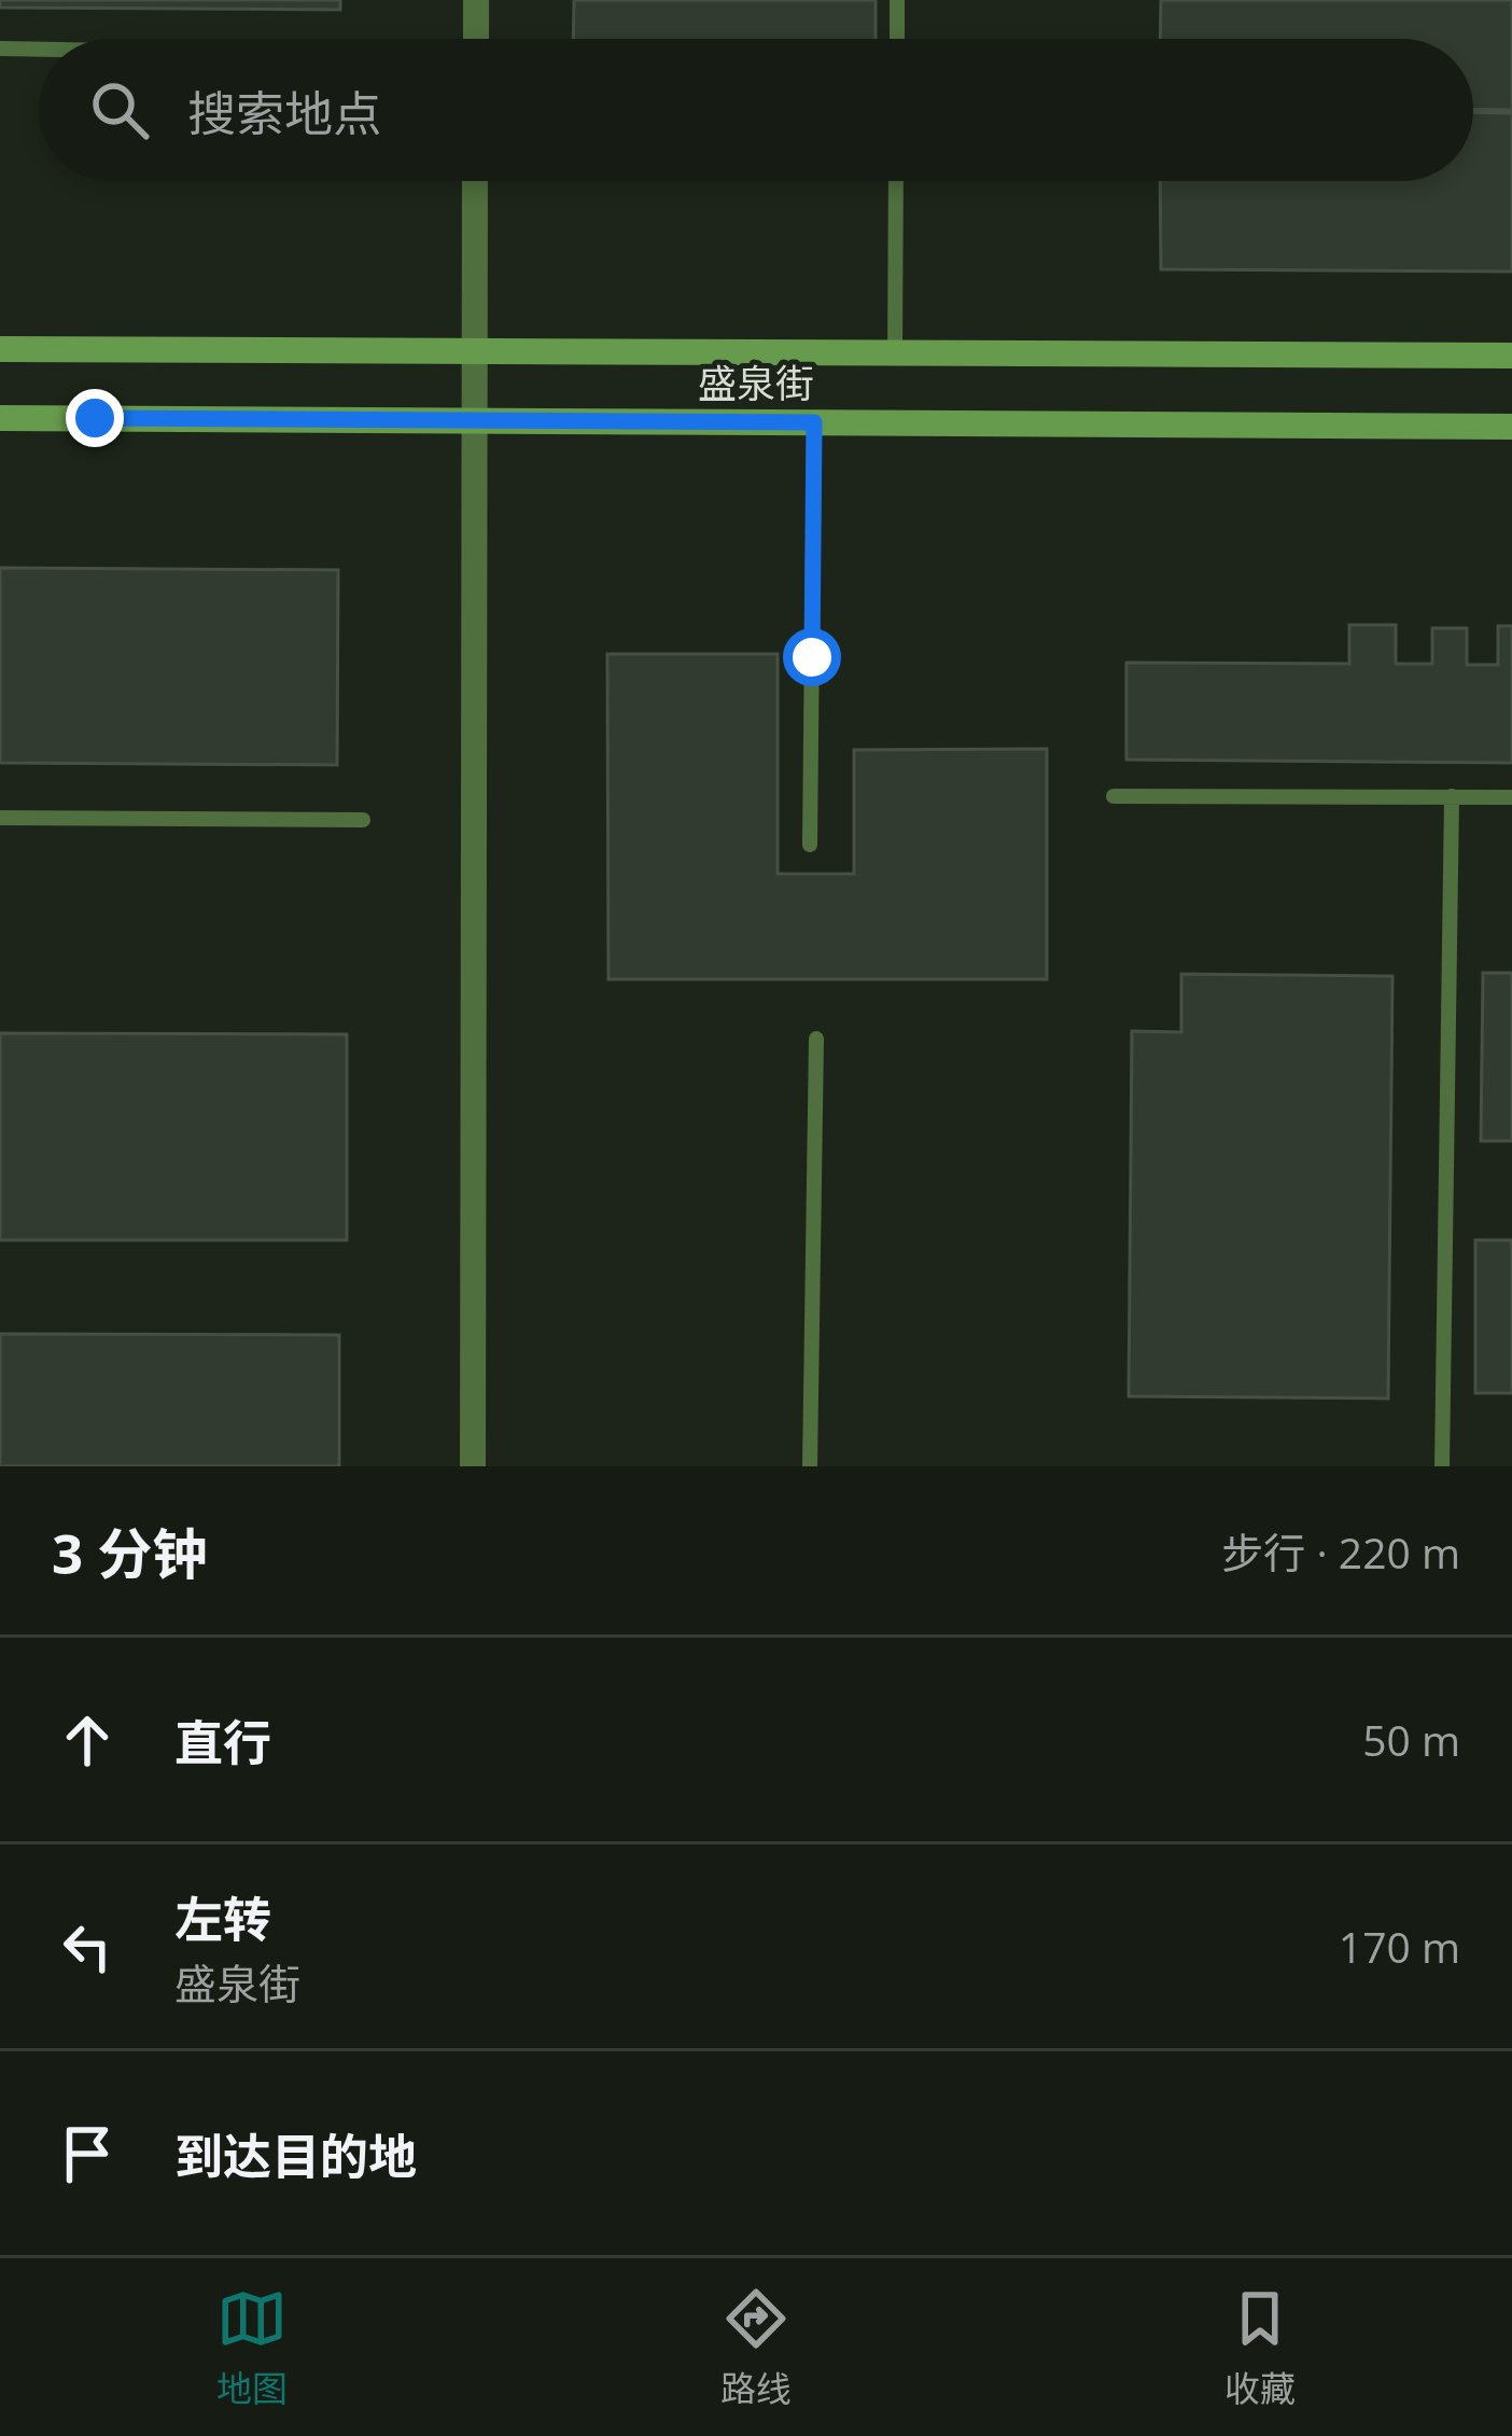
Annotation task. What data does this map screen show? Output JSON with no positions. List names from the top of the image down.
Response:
{
  "streets": {
    "main road": ["盛泉街"]
  },
  "page": {
    "search": "搜索地点",
    "heading": ["3 分钟", "步行 · 220 m"],
    "list": [
      ["直行", "50 m"],
      ["左转", "盛泉街", "170 m"],
      "到达目的地"
    ],
    "nav": ["地图", "路线", "收藏"]
  }
}
